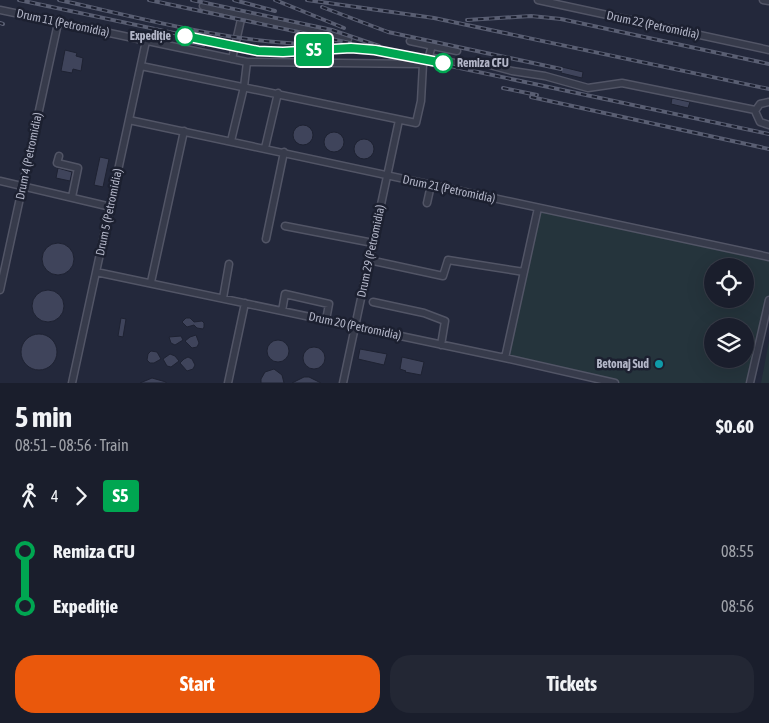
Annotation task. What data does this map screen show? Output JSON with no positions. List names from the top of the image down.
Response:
{
  "streets": {
    "lane": [
      "Drum 11 (Petromidia)",
      "Drum 22 (Petromidia)",
      "Drum 4 (Petromidia)",
      "Drum 21 (Petromidia)",
      "Drum 5 (Petromidia)",
      "Drum 29 (Petromidia)",
      "Drum 20 (Petromidia)"
    ]
  },
  "crossings": [
    ["Drum 11 (Petromidia)", "Drum 4 (Petromidia)"],
    ["Drum 11 (Petromidia)", "Drum 5 (Petromidia)"],
    ["Drum 21 (Petromidia)", "Drum 5 (Petromidia)"],
    ["Drum 21 (Petromidia)", "Drum 29 (Petromidia)"],
    ["Drum 5 (Petromidia)", "Drum 20 (Petromidia)"],
    ["Drum 29 (Petromidia)", "Drum 20 (Petromidia)"]
  ],
  "places": ["Expediție", "Remiza CFU", "Betonaj Sud"],
  "page": {
    "on_map": "S5",
    "heading": ["5 min", "08:51 – 08:56 · Train", "$0.60"],
    "legs": ["4", "S5"],
    "list": [
      {
        "name": "Remiza CFU",
        "value": "08:55"
      },
      {
        "name": "Expediție",
        "value": "08:56"
      }
    ],
    "buttons": ["Start", "Tickets"]
  }
}
